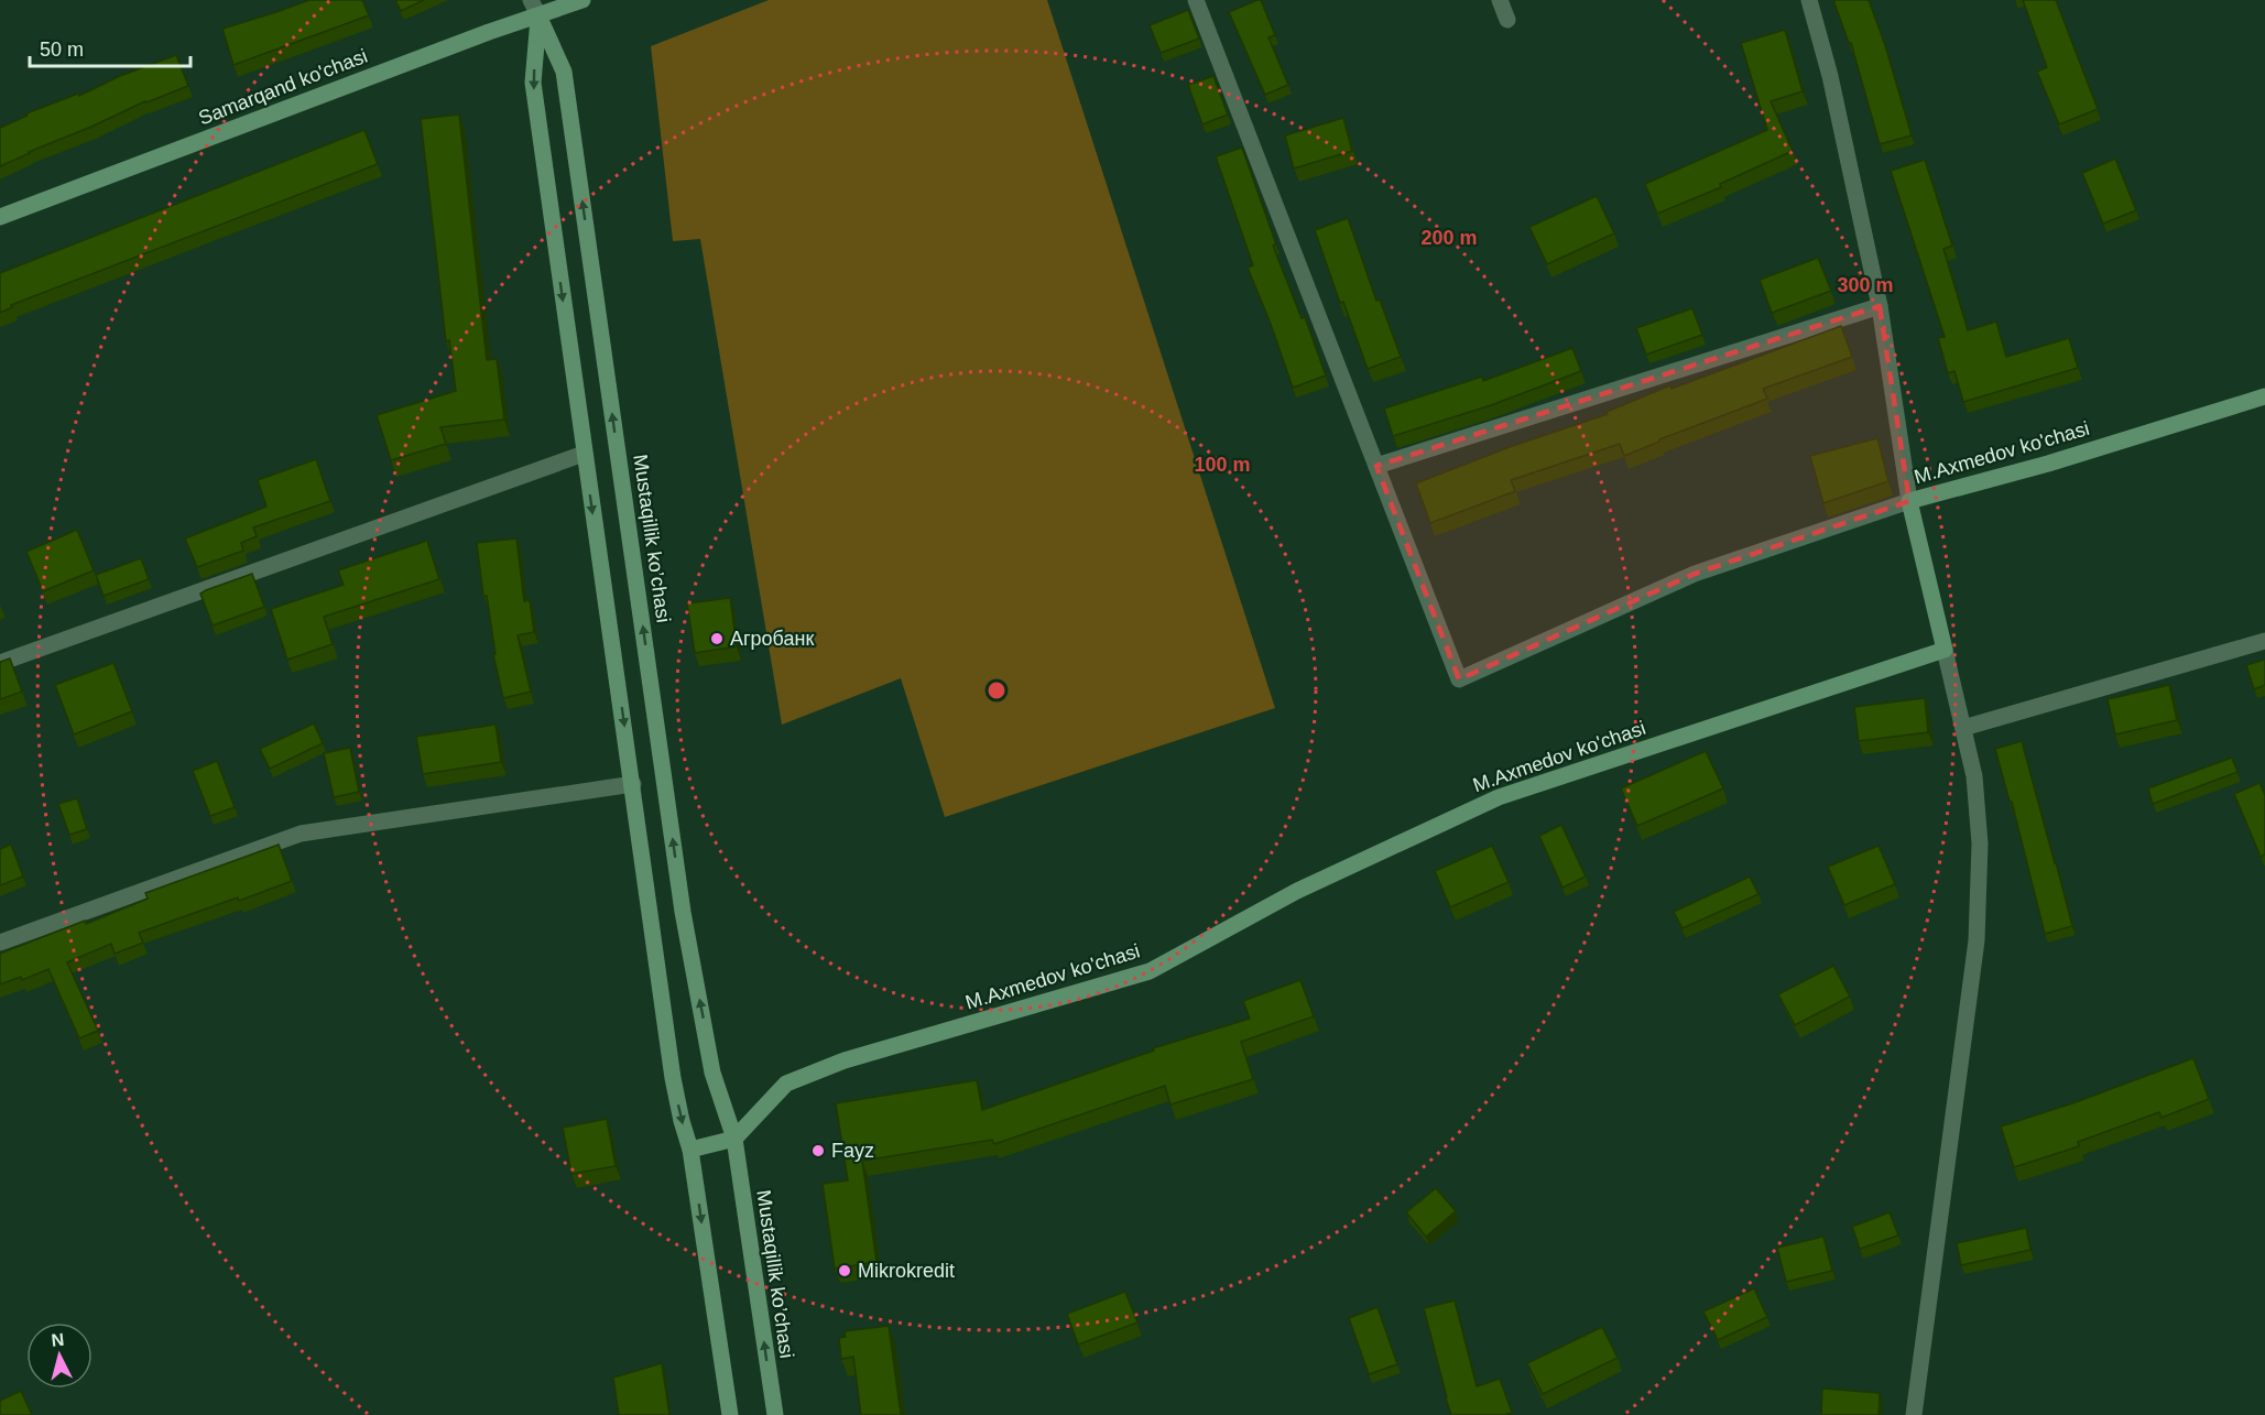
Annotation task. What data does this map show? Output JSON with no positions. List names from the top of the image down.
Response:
{
  "streets": {
    "street": ["Samarqand ko'chasi", "M.Axmedov ko'chasi", "Mustaqillik ko’chasi"]
  },
  "crossings": [
    ["Samarqand ko'chasi", "Mustaqillik ko’chasi"],
    ["M.Axmedov ko'chasi", "Mustaqillik ko’chasi"]
  ],
  "places": ["Агробанк", "Fayz", "Mikrokredit"],
  "scale_bar": "50 m",
  "north": "top",
  "rings": ["200 m", "300 m", "100 m"]
}
